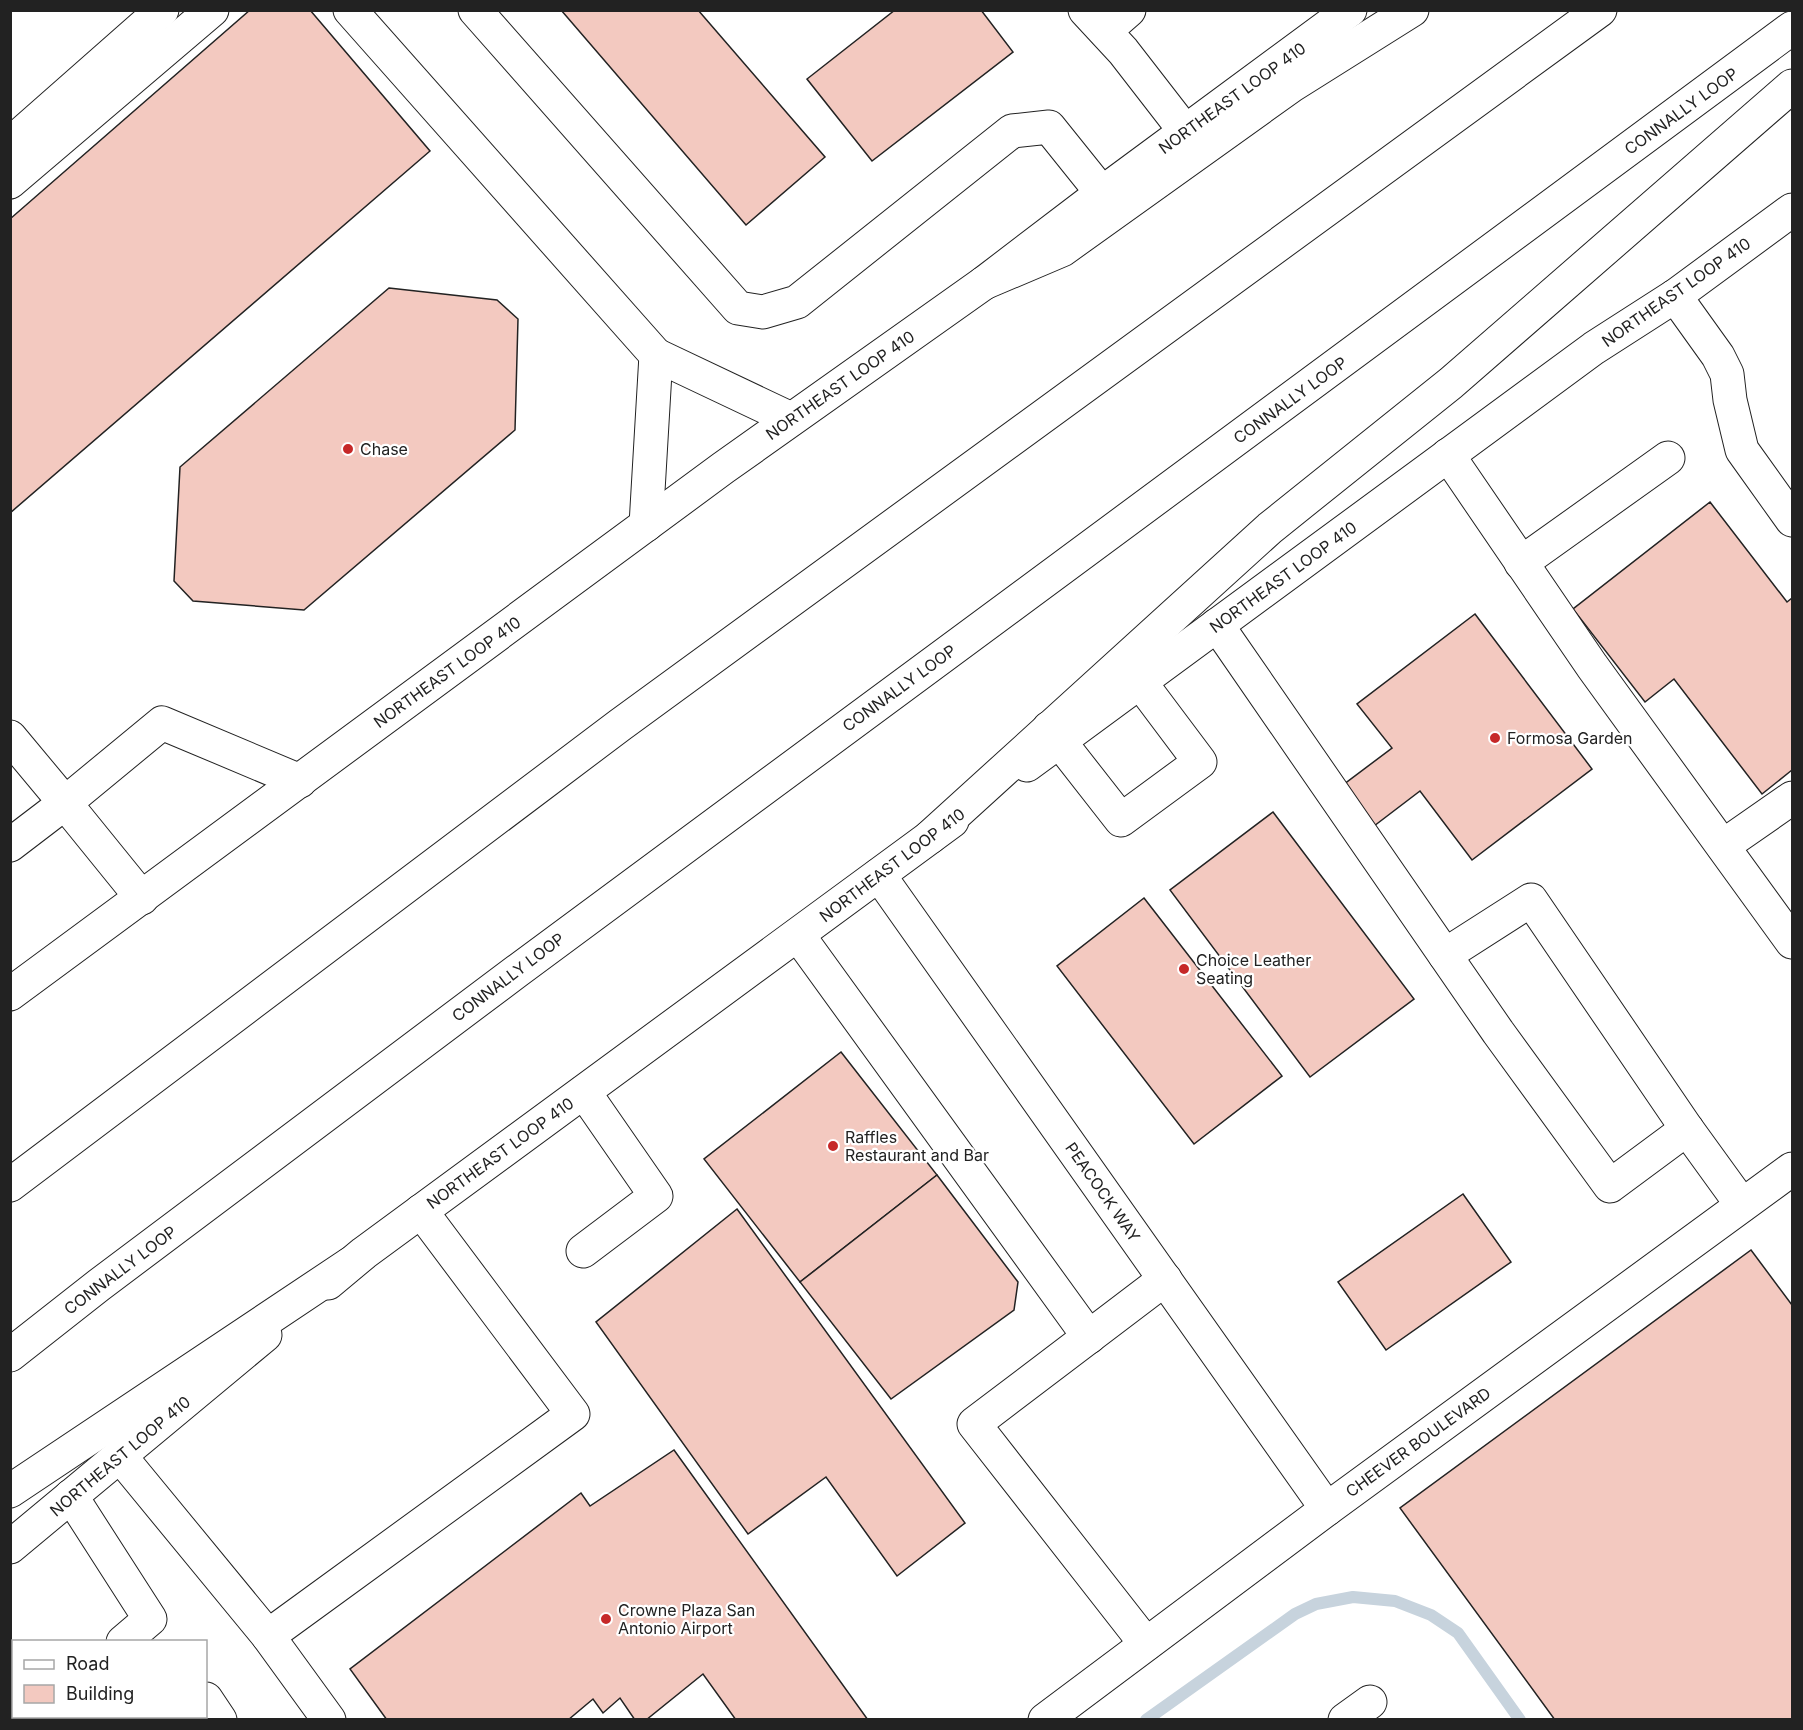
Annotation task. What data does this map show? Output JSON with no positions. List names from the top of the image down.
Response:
{
  "streets": {
    "main road": [
      "NORTHEAST LOOP 410",
      "CONNALLY LOOP",
      "PEACOCK WAY",
      "CHEEVER BOULEVARD"
    ]
  },
  "crossings": [
    ["NORTHEAST LOOP 410", "PEACOCK WAY"],
    ["PEACOCK WAY", "CHEEVER BOULEVARD"]
  ],
  "places": [
    "Chase",
    "Formosa Garden",
    "Choice Leather Seating",
    "Raffles Restaurant and Bar",
    "Crowne Plaza San Antonio Airport"
  ],
  "legend": ["Road", "Building"]
}
